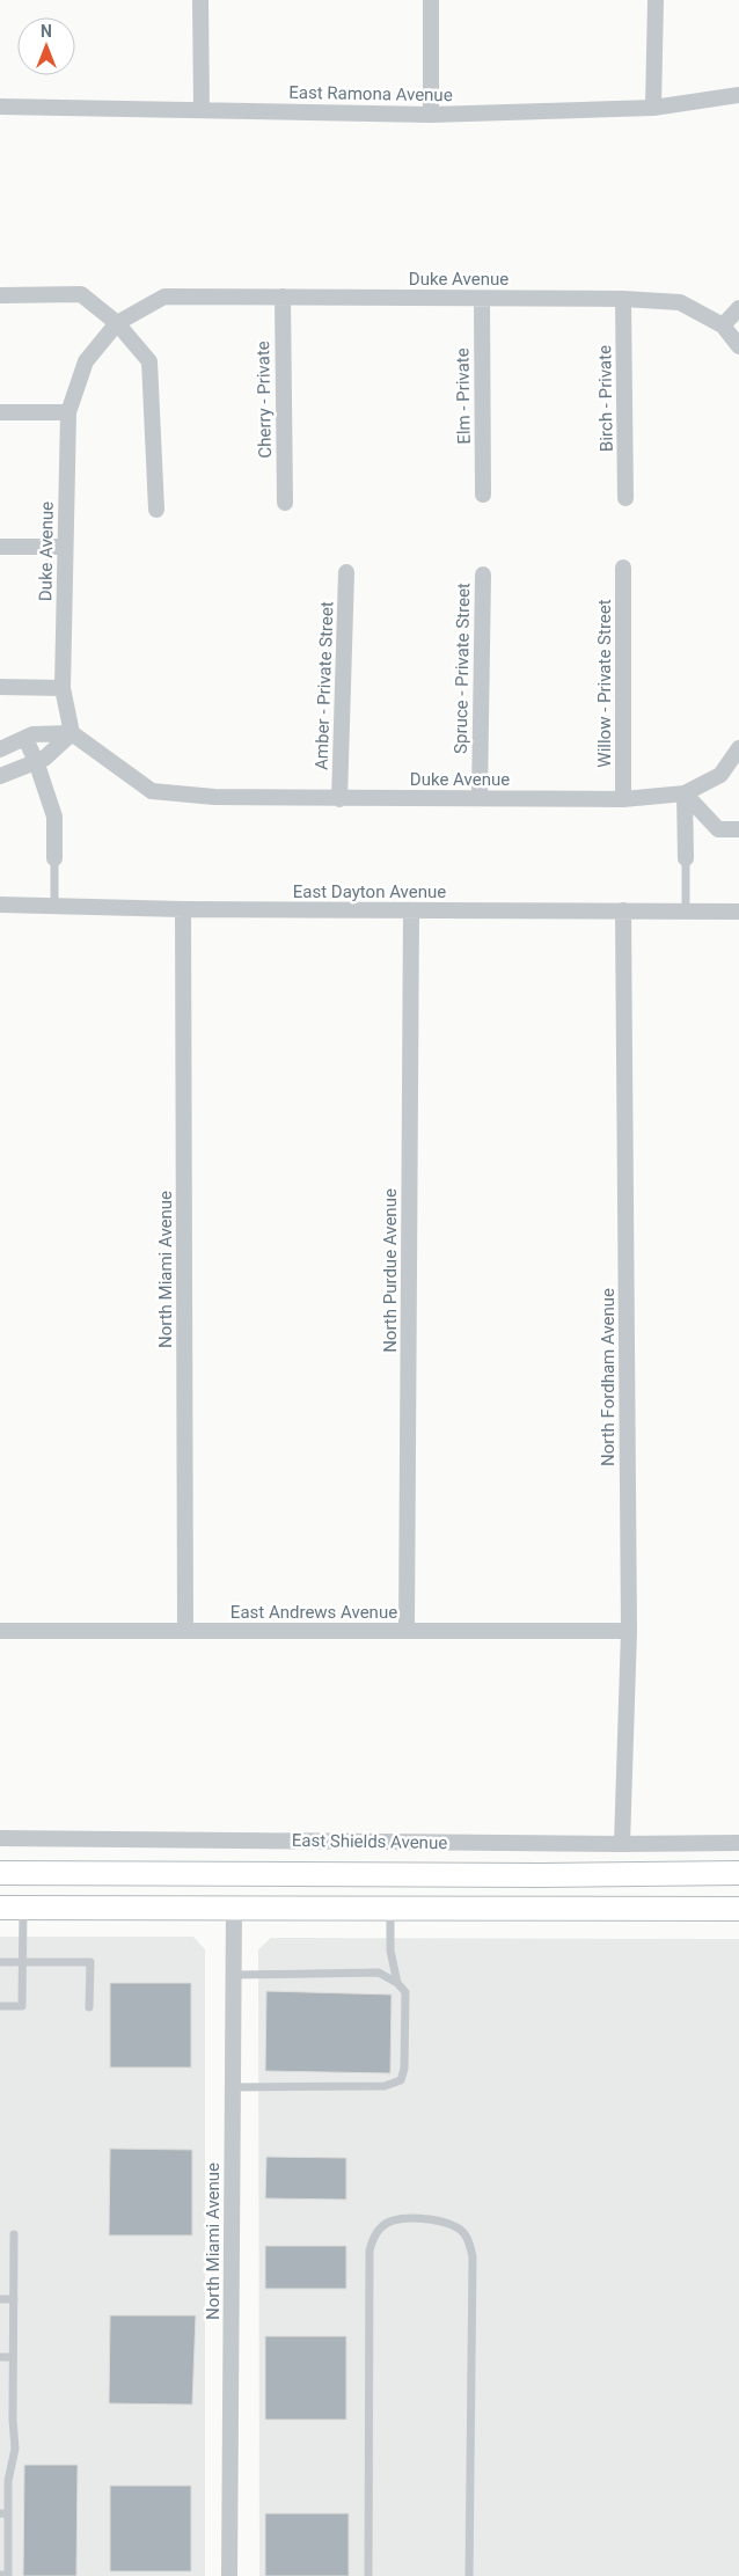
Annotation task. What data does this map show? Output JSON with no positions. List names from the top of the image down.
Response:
{
  "streets": {
    "main road": ["East Shields Avenue"],
    "street": [
      "East Ramona Avenue",
      "Duke Avenue",
      "Elm - Private",
      "Birch - Private",
      "Cherry - Private",
      "Spruce - Private Street",
      "Willow - Private Street",
      "Amber - Private Street",
      "East Dayton Avenue",
      "North Miami Avenue",
      "North Purdue Avenue",
      "North Fordham Avenue",
      "East Andrews Avenue"
    ]
  },
  "crossings": [
    ["Duke Avenue", "Elm - Private"],
    ["Duke Avenue", "Birch - Private"],
    ["Duke Avenue", "Cherry - Private"],
    ["Duke Avenue", "Spruce - Private Street"],
    ["Duke Avenue", "Willow - Private Street"],
    ["Duke Avenue", "Amber - Private Street"],
    ["East Dayton Avenue", "North Miami Avenue"],
    ["East Dayton Avenue", "North Purdue Avenue"],
    ["East Dayton Avenue", "North Fordham Avenue"],
    ["North Miami Avenue", "East Andrews Avenue"],
    ["North Purdue Avenue", "East Andrews Avenue"],
    ["North Fordham Avenue", "East Andrews Avenue"],
    ["North Fordham Avenue", "East Shields Avenue"]
  ],
  "north": "top"
}
